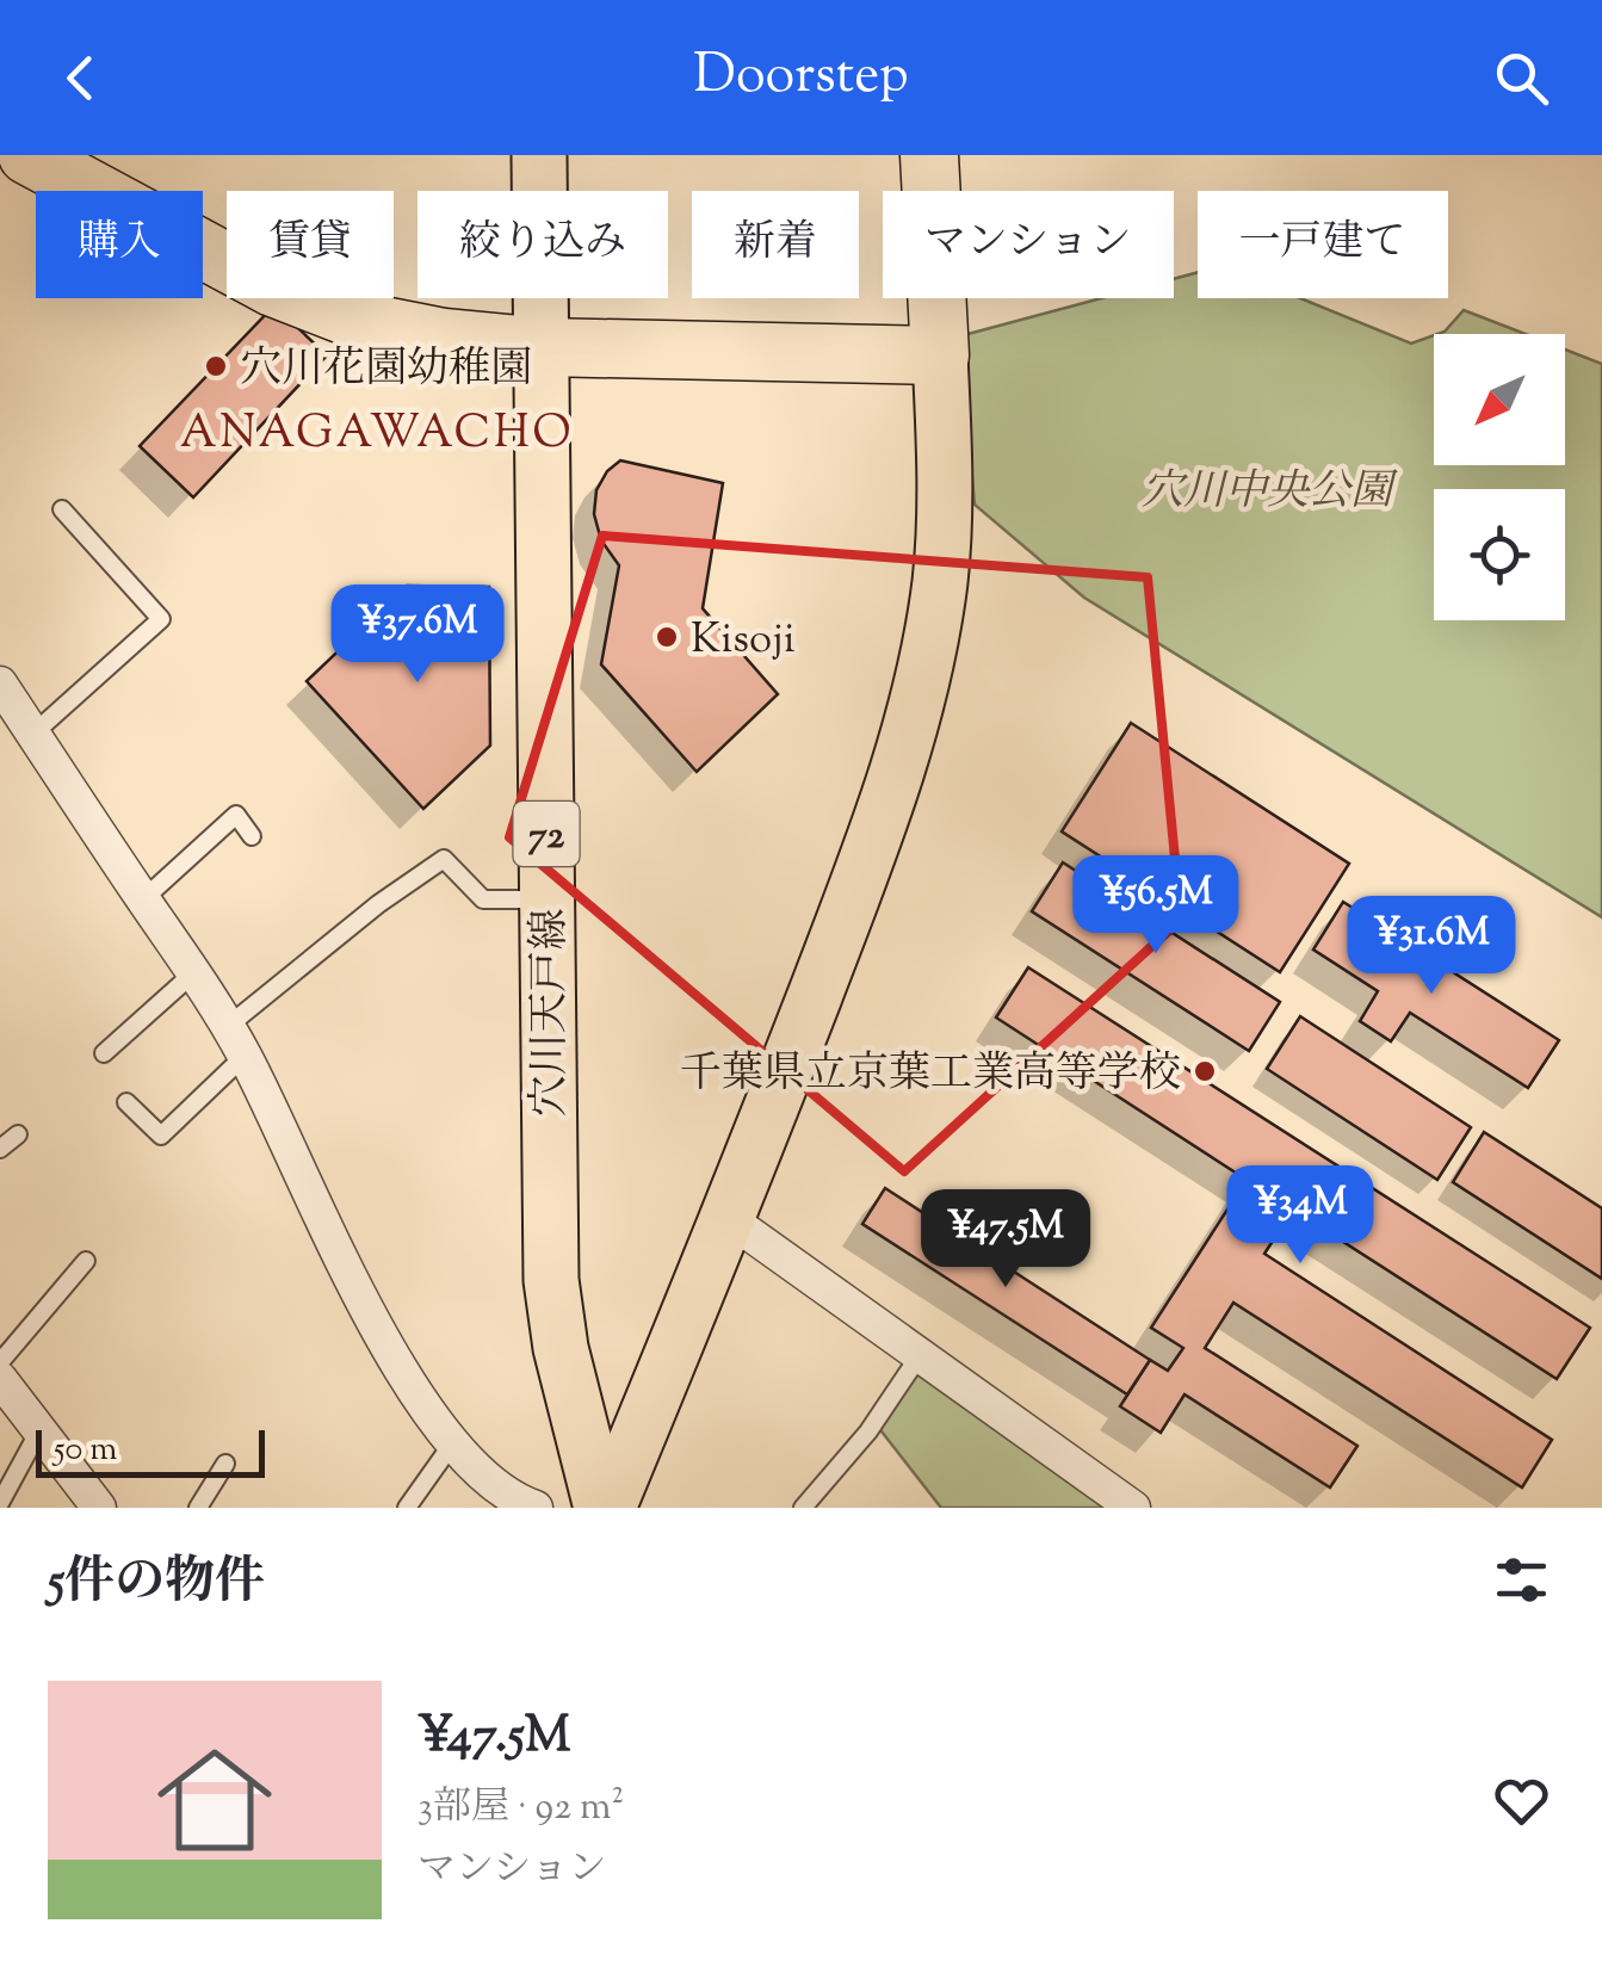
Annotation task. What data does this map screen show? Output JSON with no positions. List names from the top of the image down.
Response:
{
  "streets": {
    "main road": ["72", "穴川天戸線"]
  },
  "crossings": [
    ["72", "穴川天戸線"]
  ],
  "districts": ["ANAGAWACHO"],
  "parks": ["穴川中央公園"],
  "places": ["穴川花園幼稚園", "Kisoji", "千葉県立京葉工業高等学校"],
  "scale_bar": "50 m",
  "north": "bottom left",
  "page": {
    "header": "Doorstep",
    "chip": [
      "購入",
      "賃貸",
      "絞り込み",
      "新着",
      "マンション",
      "一戸建て"
    ],
    "price": [
      "¥37.6M",
      "¥56.5M",
      "¥31.6M",
      "¥34M",
      "¥47.5M"
    ],
    "scale": "50 m",
    "heading": "5件の物件",
    "list": [
      {
        "name": "¥47.5M",
        "note": "3部屋 · 92 m² · マンション"
      }
    ]
  }
}
